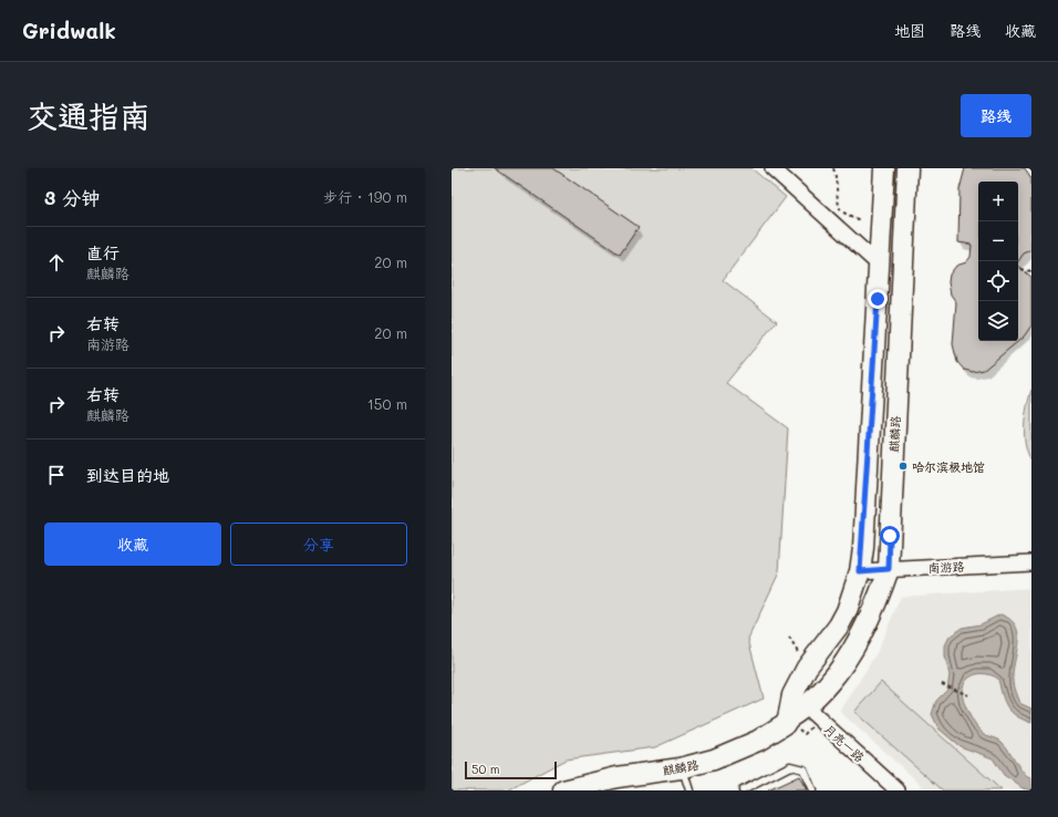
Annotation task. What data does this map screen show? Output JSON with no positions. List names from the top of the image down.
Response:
{
  "streets": {
    "main road": ["麒麟路"],
    "street": ["南游路", "月亮一路"]
  },
  "crossings": [
    ["麒麟路", "南游路"],
    ["麒麟路", "月亮一路"]
  ],
  "places": ["哈尔滨极地馆"],
  "scale_bar": "50 m",
  "page": {
    "header": "Gridwalk",
    "nav": ["地图", "路线", "收藏"],
    "buttons": [
      "路线",
      ["收藏", "分享"]
    ],
    "title": "交通指南",
    "heading": ["3 分钟", "步行 · 190 m"],
    "map_buttons": ["+", "−"],
    "list": [
      ["直行", "麒麟路", "20 m"],
      ["右转", "南游路", "20 m"],
      ["右转", "麒麟路", "150 m"],
      "到达目的地"
    ],
    "scale": "50 m"
  }
}
